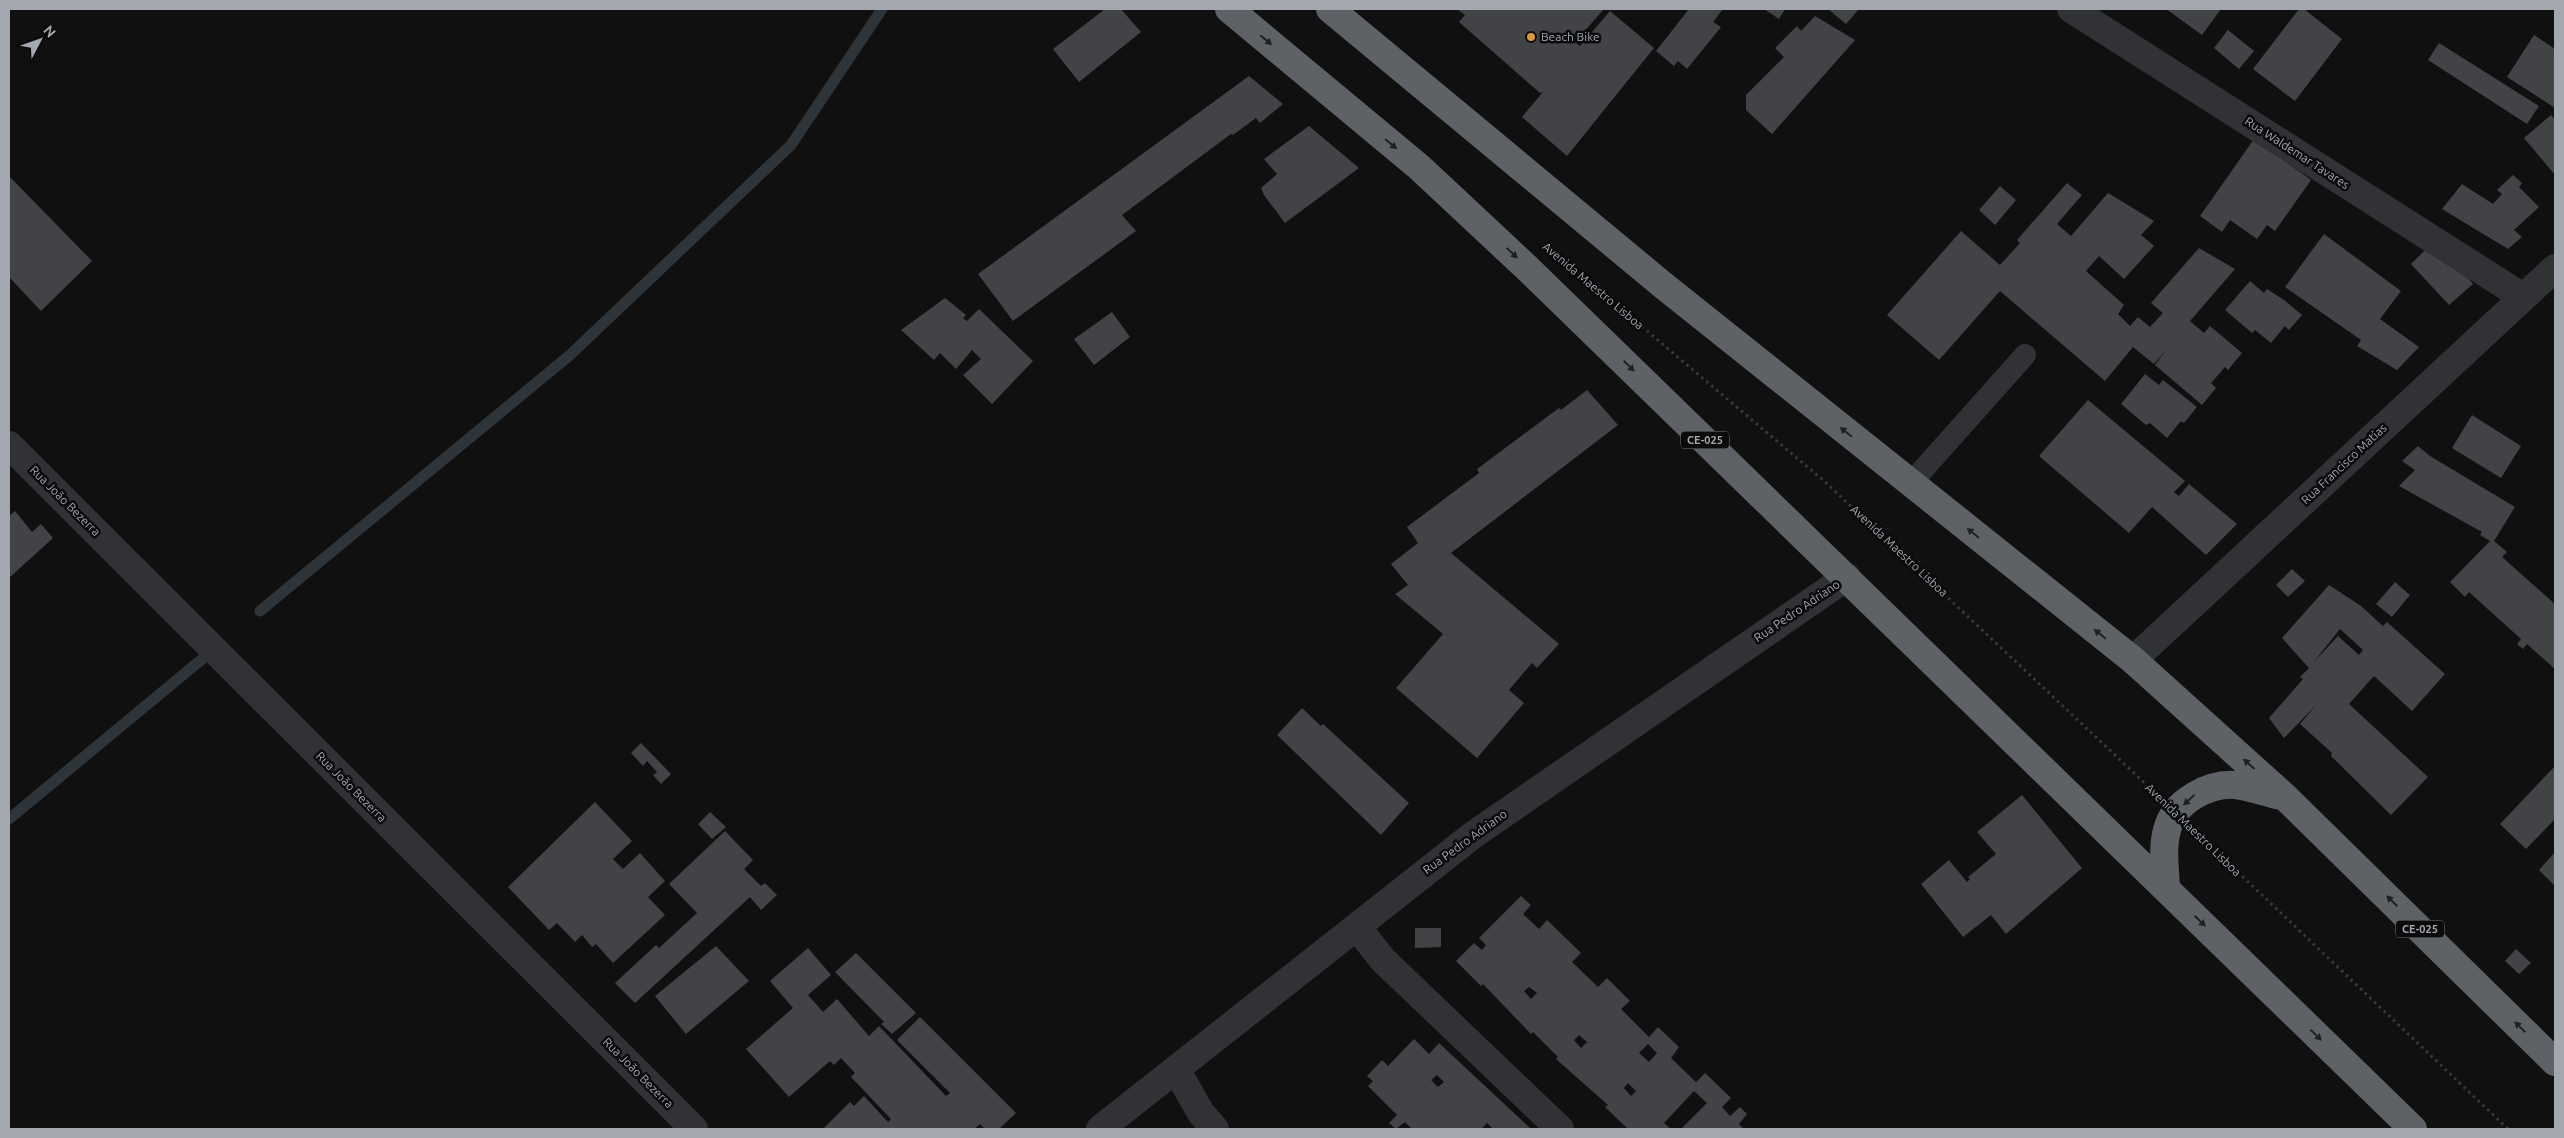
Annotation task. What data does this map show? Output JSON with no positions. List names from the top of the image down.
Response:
{
  "streets": {
    "highway": ["CE-025"],
    "street": [
      "Rua Waldemar Tavares",
      "Rua Francisco Matias",
      "Rua João Bezerra",
      "Rua Pedro Adriano"
    ],
    "path": ["Avenida Maestro Lisboa"]
  },
  "crossings": [
    ["Rua Waldemar Tavares", "Rua Francisco Matias"],
    ["CE-025", "Rua Francisco Matias"],
    ["CE-025", "Rua Pedro Adriano"]
  ],
  "places": ["Beach Bike"],
  "north": "top right"
}
